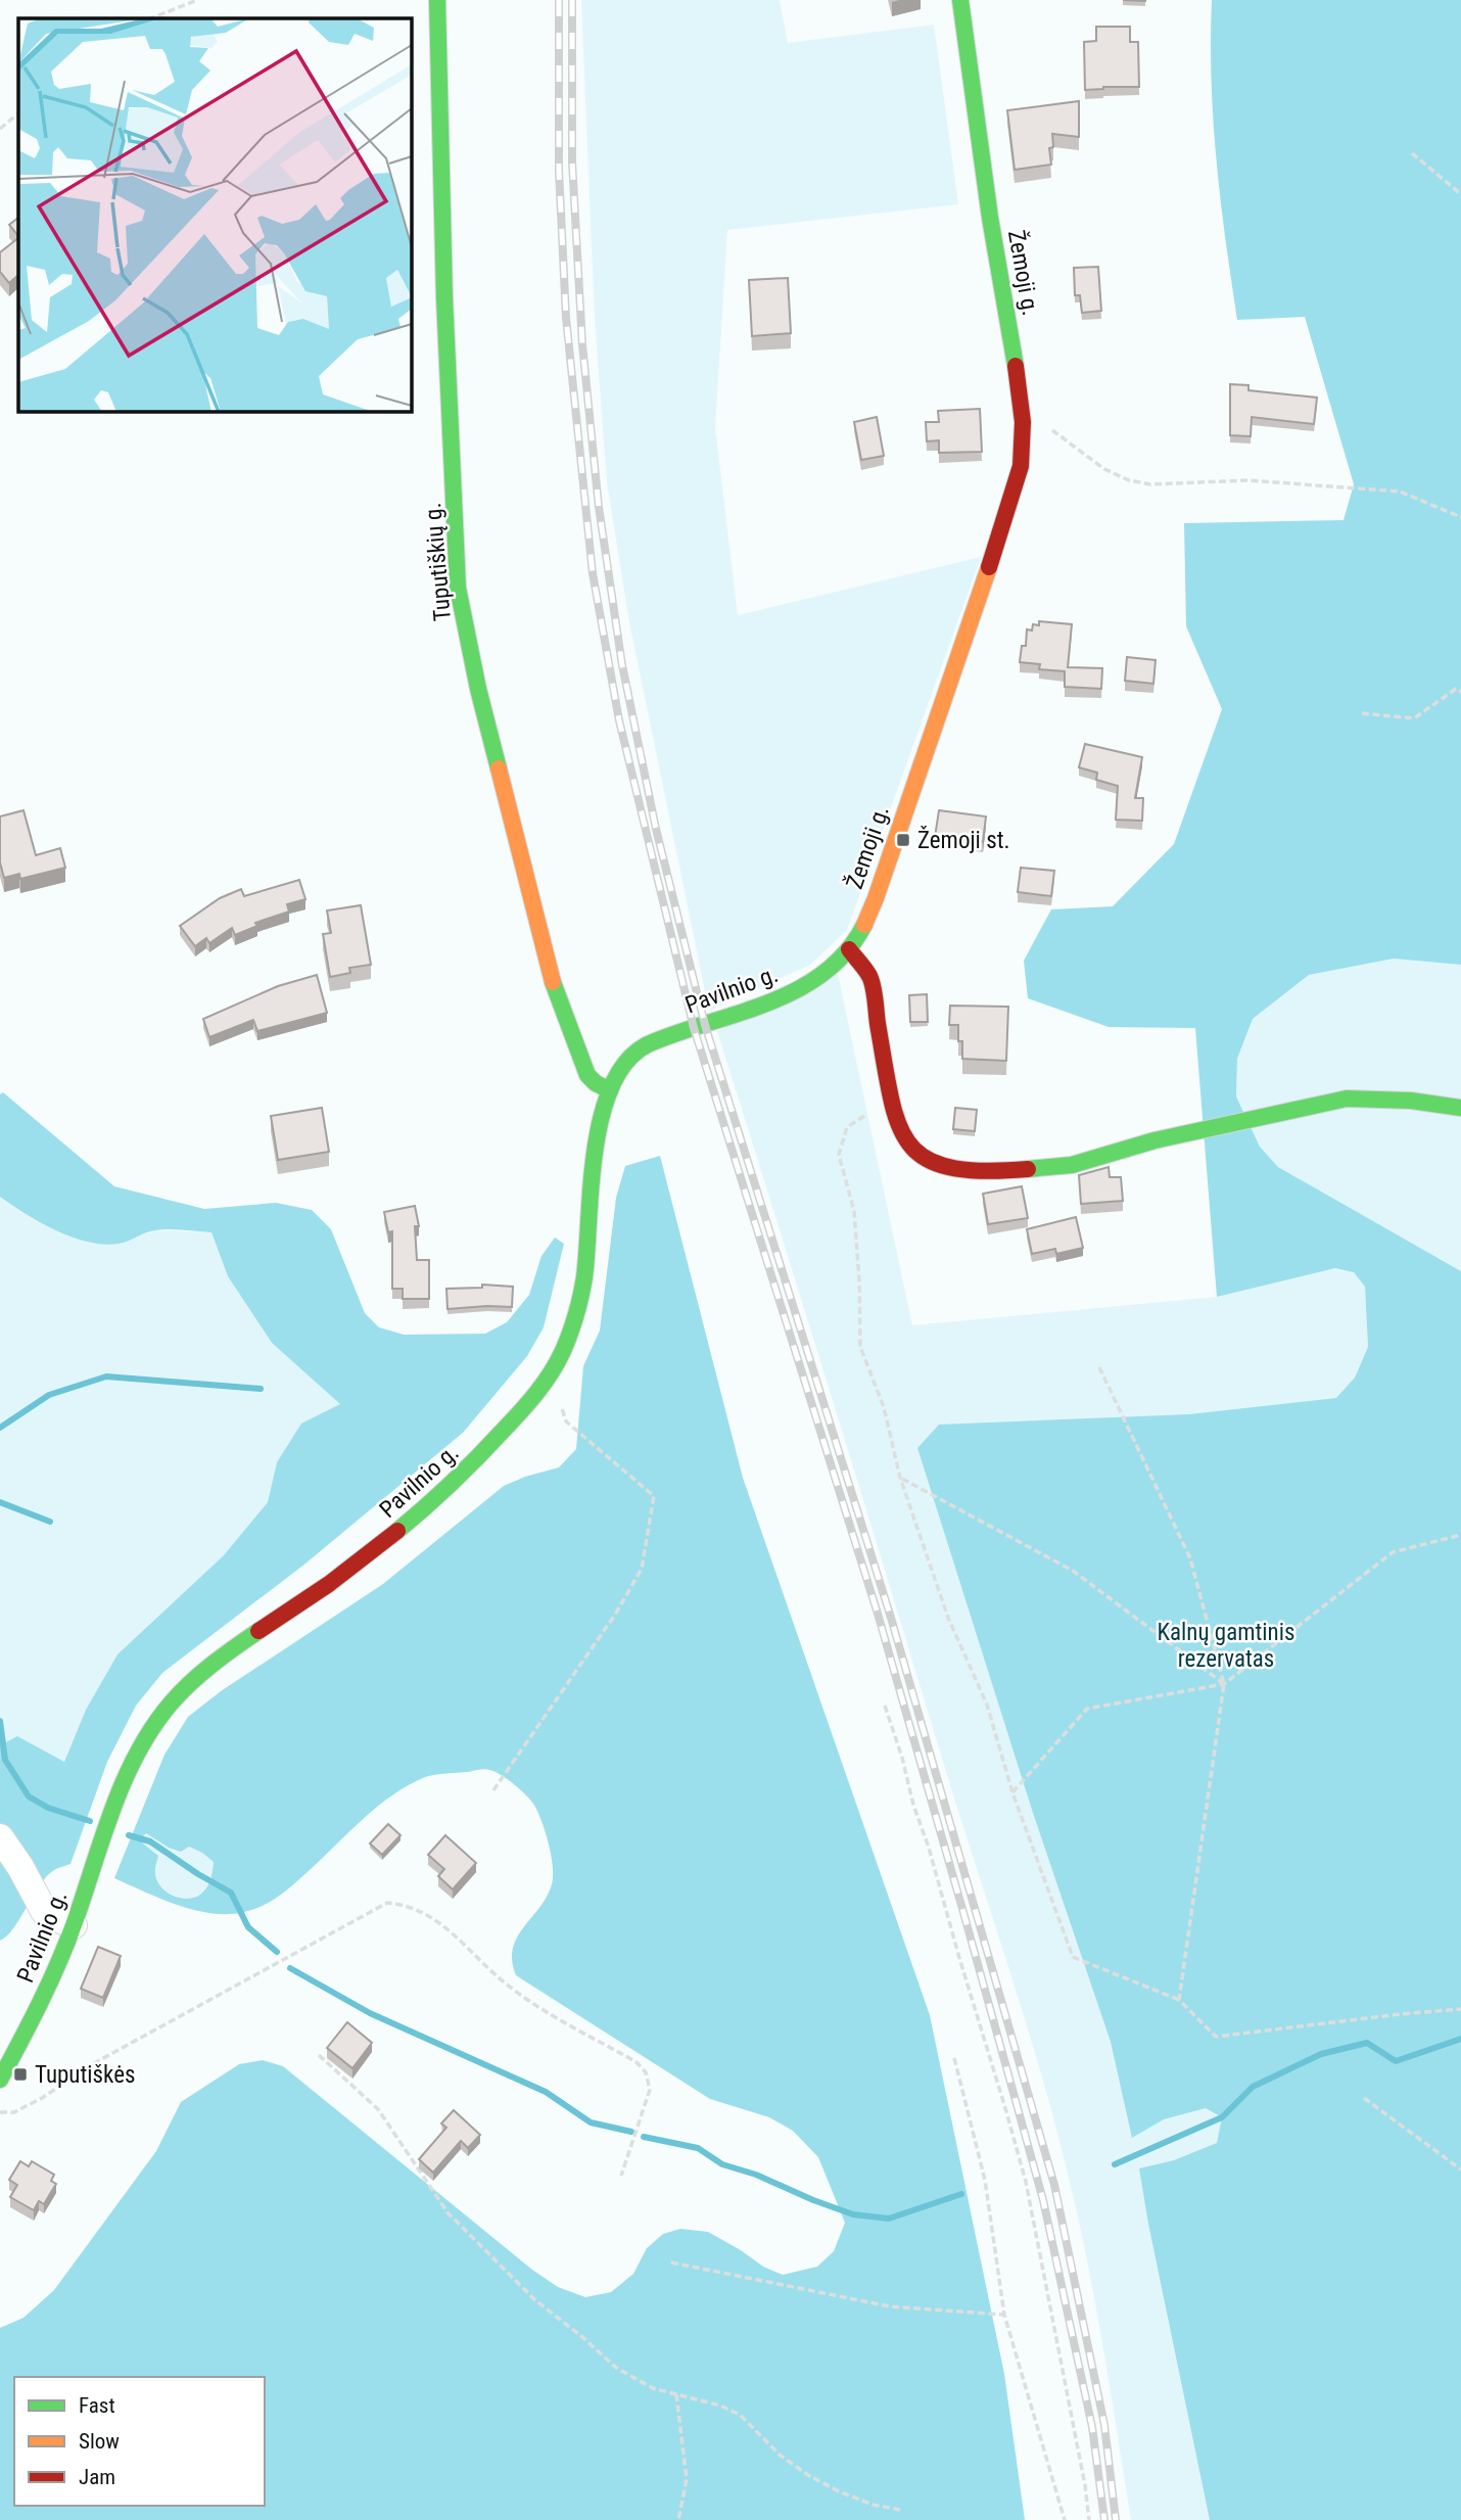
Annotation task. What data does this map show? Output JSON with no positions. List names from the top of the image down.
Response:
{
  "streets": {
    "street": ["Žemoji g.", "Tuputiškių g.", "Pavilnio g."]
  },
  "crossings": [
    ["Žemoji g.", "Pavilnio g."],
    ["Tuputiškių g.", "Pavilnio g."]
  ],
  "parks": ["Kalnų gamtinis rezervatas"],
  "places": {
    "transit": ["Žemoji st.", "Tuputiškės"]
  },
  "legend": ["Fast", "Slow", "Jam"]
}
